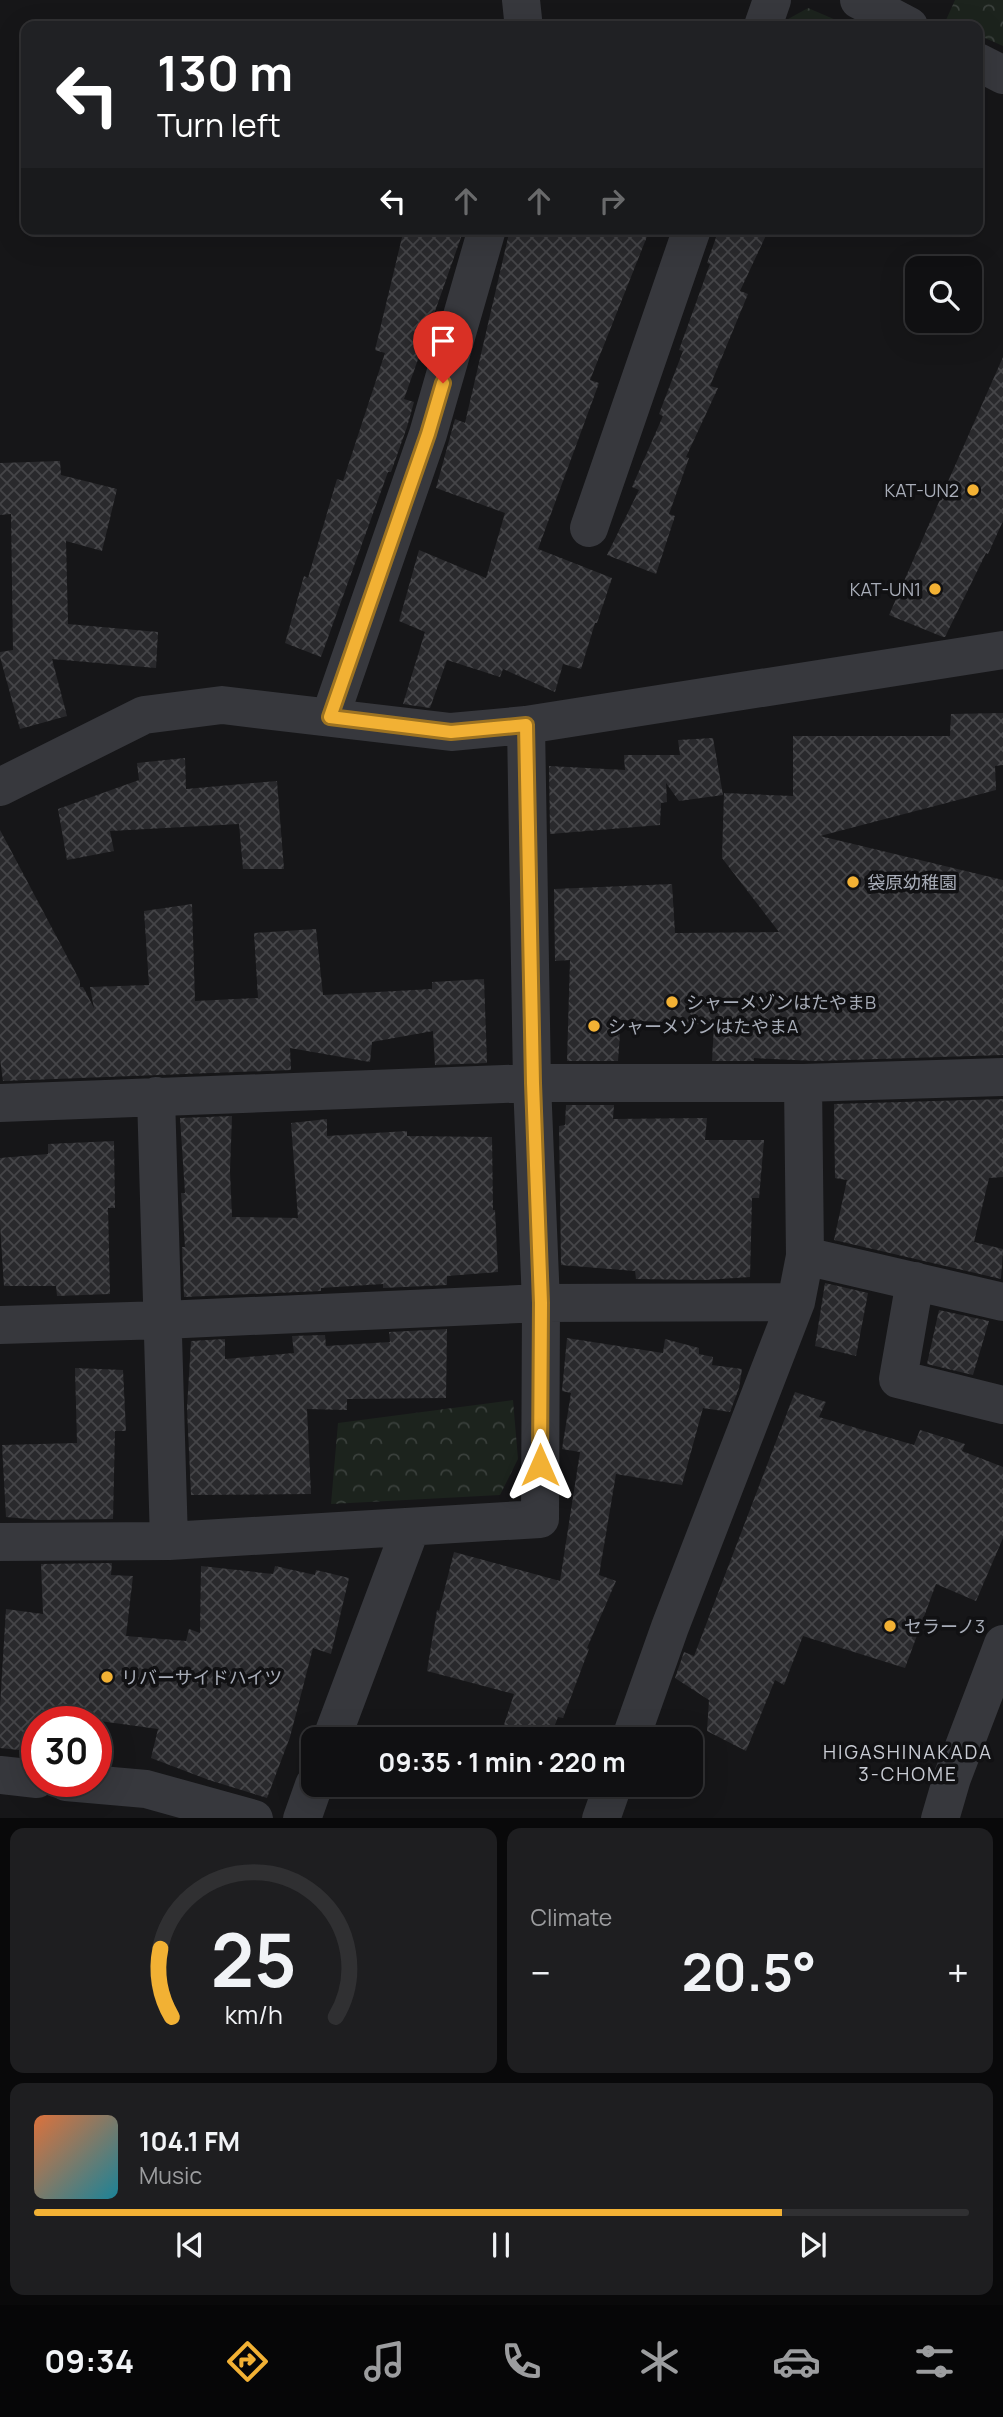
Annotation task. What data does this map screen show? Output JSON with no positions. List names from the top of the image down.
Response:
{
  "districts": ["HIGASHINAKADA 3-CHOME"],
  "places": [
    "KAT-UN2",
    "KAT-UN1",
    "袋原幼稚園",
    "シャーメゾンはたやまB",
    "シャーメゾンはたやまA",
    "セラーノ3",
    "リバーサイドハイツ"
  ],
  "page": {
    "turn": ["130 m", "Turn left"],
    "limit": "30",
    "trip": "09:35 · 1 min · 220 m",
    "tile": "Climate",
    "heat": ["−", "20.5°", "+"],
    "song": ["104.1 FM", "Music"],
    "tabs": "09:34",
    "gauge": ["25", "km/h"]
  }
}
